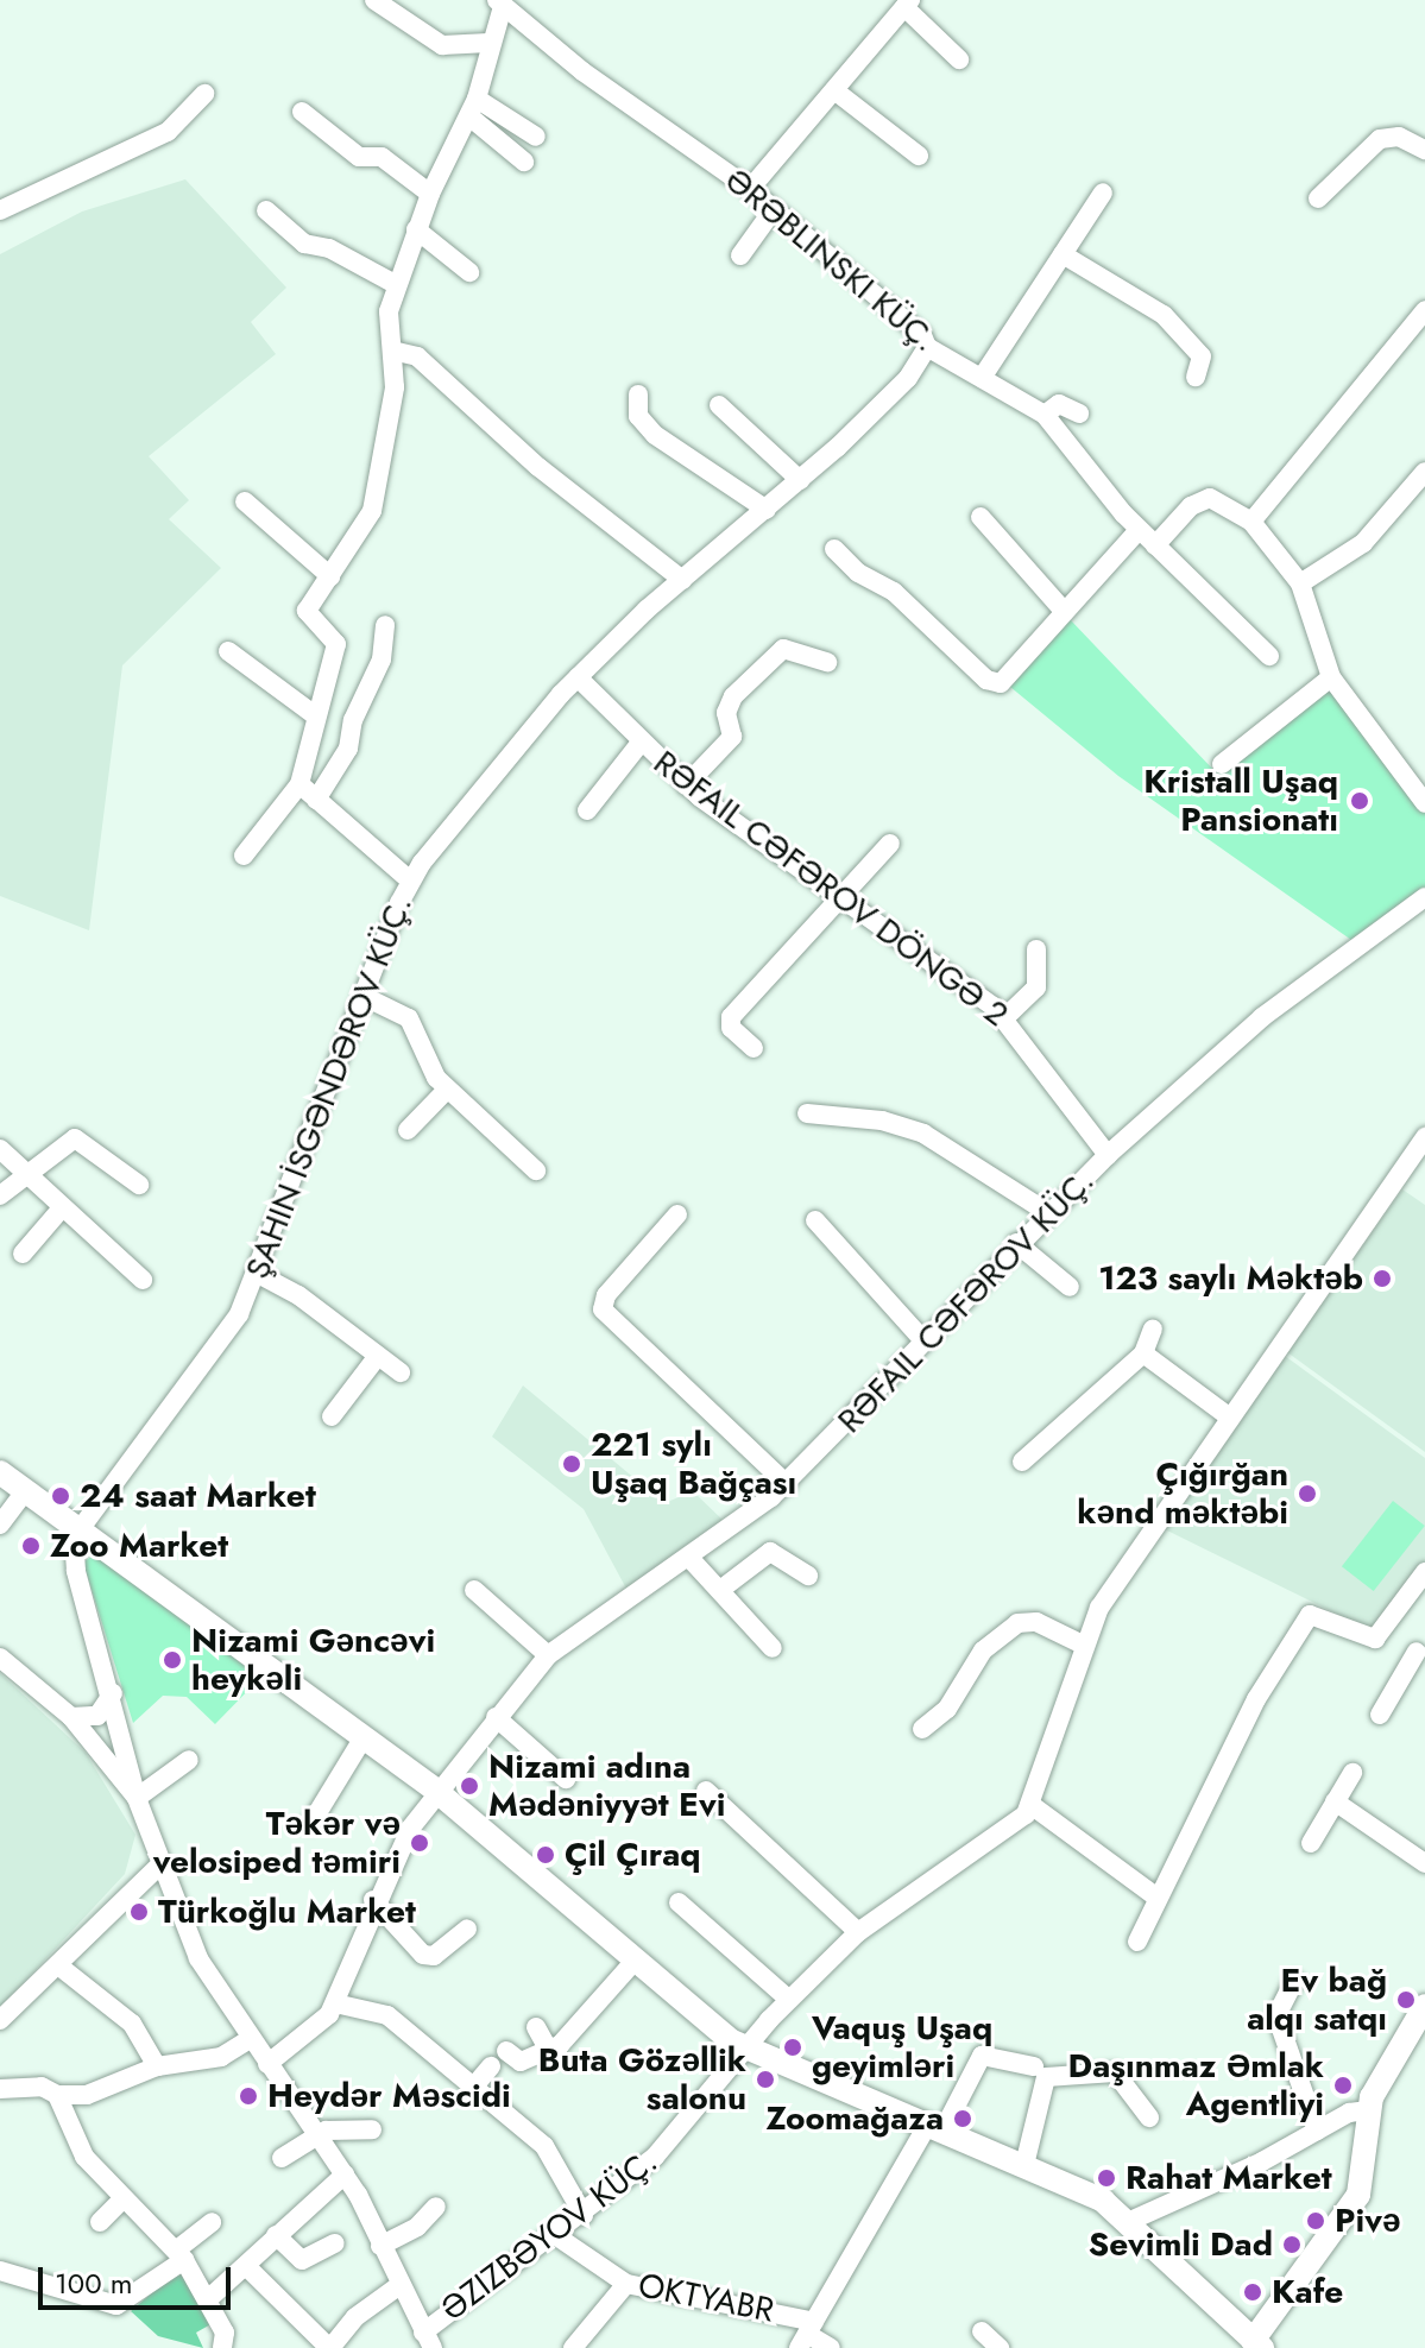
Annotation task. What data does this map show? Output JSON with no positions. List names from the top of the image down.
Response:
{
  "streets": {
    "street": [
      "ƏRƏBLINSKI KÜÇ.",
      "RƏFAIL CƏFƏROV DÖNGƏ 2",
      "ŞAHIN İSGƏNDƏROV KÜÇ.",
      "RƏFAIL CƏFƏROV KÜÇ.",
      "ƏZIZBƏYOV KÜÇ.",
      "OKTYABR"
    ]
  },
  "crossings": [
    ["ƏRƏBLINSKI KÜÇ.", "ŞAHIN İSGƏNDƏROV KÜÇ."],
    ["RƏFAIL CƏFƏROV DÖNGƏ 2", "ŞAHIN İSGƏNDƏROV KÜÇ."],
    ["RƏFAIL CƏFƏROV DÖNGƏ 2", "RƏFAIL CƏFƏROV KÜÇ."],
    ["ƏZIZBƏYOV KÜÇ.", "OKTYABR"]
  ],
  "places": [
    "Kristall Uşaq Pansionatı",
    "123 saylı Məktəb",
    "221 sylı Uşaq Bağçası",
    "Çığırğan kənd məktəbi",
    "24 saat Market",
    "Zoo Market",
    "Nizami Gəncəvi heykəli",
    "Nizami adına Mədəniyyət Evi",
    "Təkər və velosiped təmiri",
    "Çil Çıraq",
    "Türkoğlu Market",
    "Ev bağ alqı satqı",
    "Vaquş Uşaq geyimləri",
    "Buta Gözəllik salonu",
    "Daşınmaz Əmlak Agentliyi",
    "Heydər Məscidi",
    "Zoomağaza",
    "Rahat Market",
    "Pivə",
    "Sevimli Dad",
    "Kafe"
  ],
  "scale_bar": "100 m"
}
